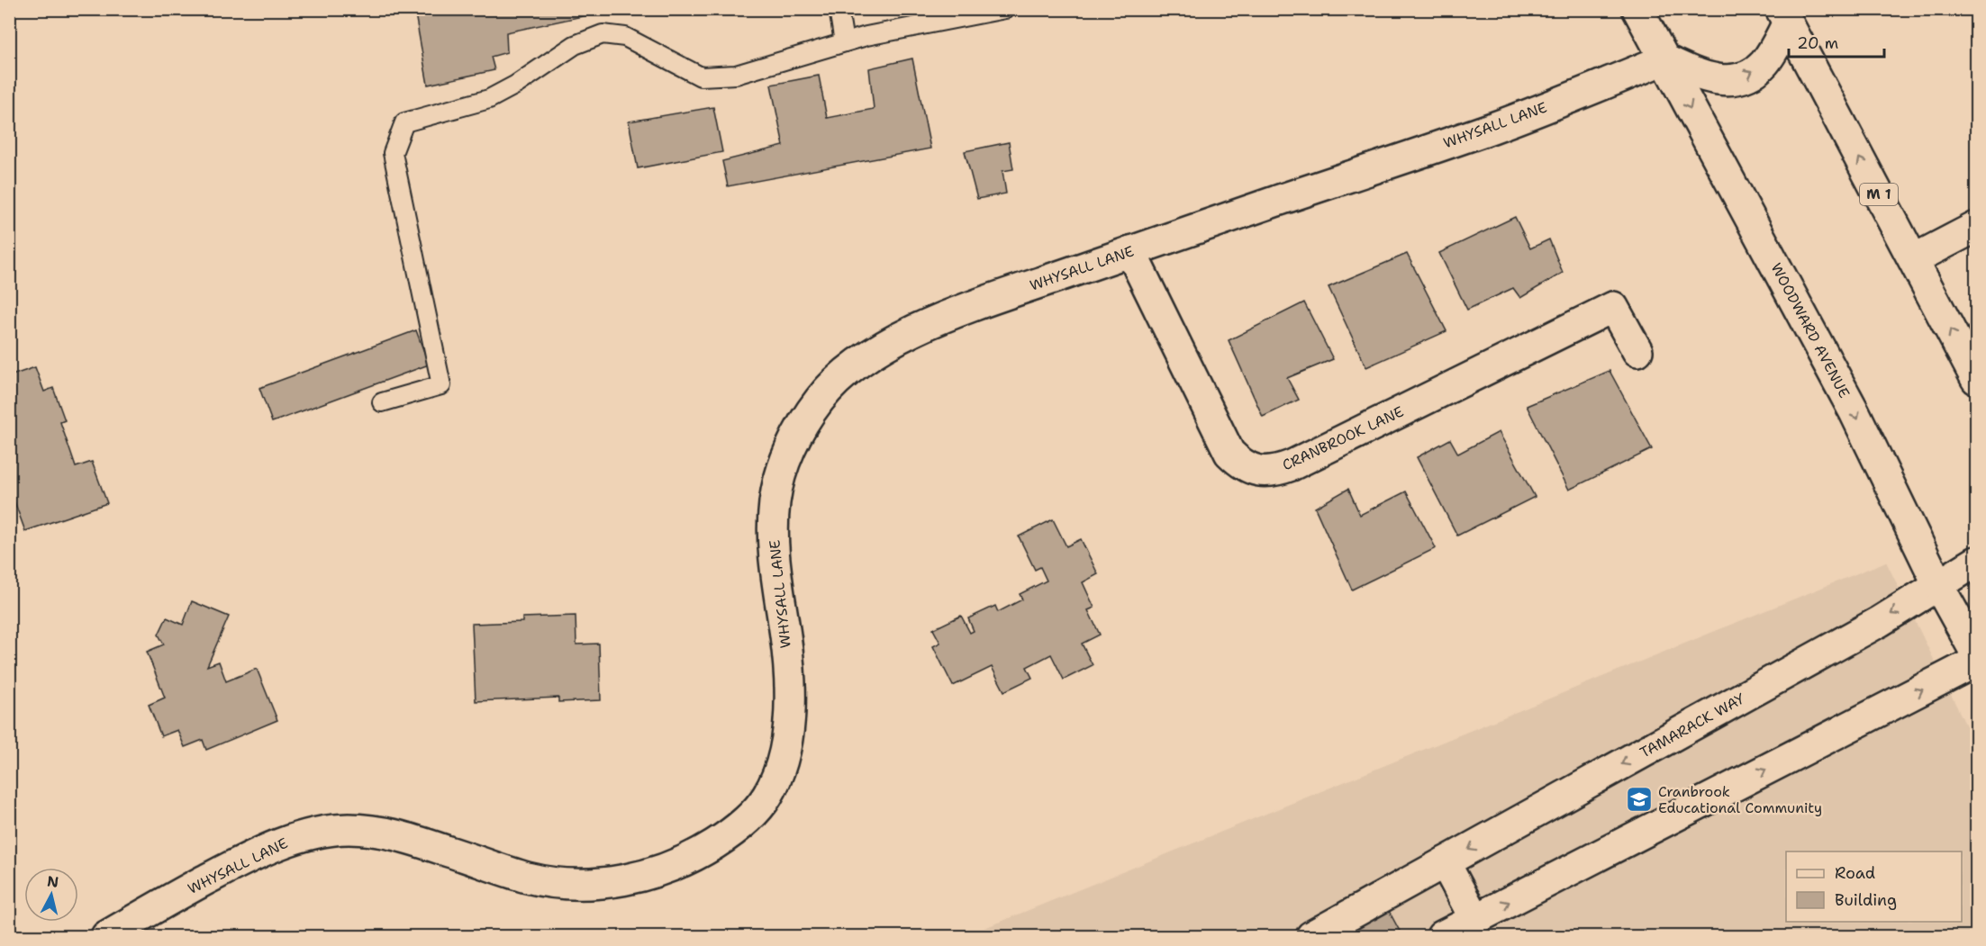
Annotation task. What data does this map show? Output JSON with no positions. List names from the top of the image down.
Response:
{
  "streets": {
    "street": [
      "WHYSALL LANE",
      "M 1",
      "WOODWARD AVENUE",
      "CRANBROOK LANE",
      "TAMARACK WAY"
    ]
  },
  "crossings": [
    ["WHYSALL LANE", "WOODWARD AVENUE"],
    ["WHYSALL LANE", "CRANBROOK LANE"],
    ["WOODWARD AVENUE", "TAMARACK WAY"]
  ],
  "places": {
    "school or university": ["Cranbrook Educational Community"]
  },
  "legend": ["Road", "Building"],
  "scale_bar": "20 m",
  "north": "top"
}
